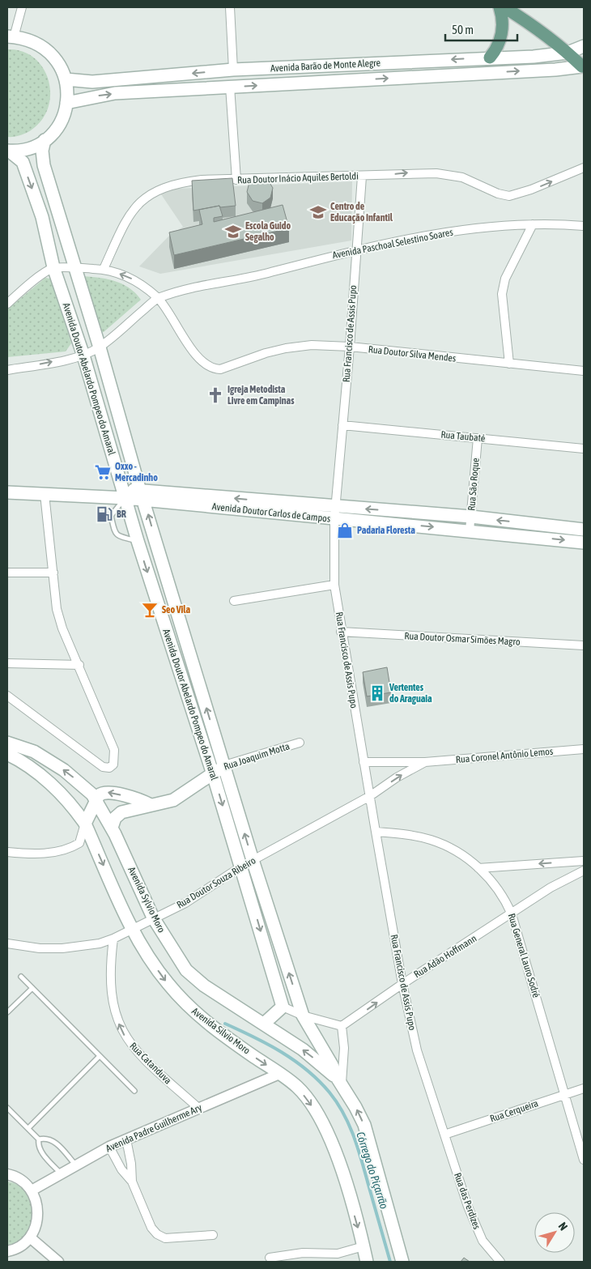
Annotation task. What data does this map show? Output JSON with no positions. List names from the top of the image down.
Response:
{
  "streets": {
    "main road": [
      "Avenida Barão de Monte Alegre",
      "Avenida Doutor Abelardo Pompeo do Amaral",
      "Avenida Doutor Carlos de Campos",
      "Rua Joaquim Motta",
      "Avenida Sylvio Moro",
      "Avenida Silvio Moro"
    ],
    "street": [
      "Rua Doutor Inácio Aquiles Bertoldi",
      "Avenida Paschoal Selestino Soares",
      "Rua Francisco de Assis Pupo",
      "Rua Doutor Silva Mendes",
      "Rua Taubaté",
      "Rua São Roque",
      "Rua Doutor Osmar Simões Magro",
      "Rua Coronel Antônio Lemos",
      "Rua Doutor Souza Ribeiro",
      "Rua General Lauro Sodré",
      "Rua Adão Hoffmann",
      "Rua Catanduva",
      "Rua Cerqueira",
      "Avenida Padre Guilherme Ary",
      "Rua das Perdizes"
    ]
  },
  "crossings": [
    ["Rua Doutor Inácio Aquiles Bertoldi", "Rua Francisco de Assis Pupo"],
    ["Avenida Paschoal Selestino Soares", "Rua Francisco de Assis Pupo"],
    ["Avenida Paschoal Selestino Soares", "Rua Doutor Silva Mendes"],
    ["Avenida Paschoal Selestino Soares", "Avenida Doutor Abelardo Pompeo do Amaral"],
    ["Rua Francisco de Assis Pupo", "Rua Doutor Silva Mendes"],
    ["Rua Francisco de Assis Pupo", "Rua Taubaté"],
    ["Rua Francisco de Assis Pupo", "Avenida Doutor Carlos de Campos"],
    ["Rua Francisco de Assis Pupo", "Rua Doutor Osmar Simões Magro"],
    ["Rua Francisco de Assis Pupo", "Rua Coronel Antônio Lemos"],
    ["Rua Francisco de Assis Pupo", "Rua Doutor Souza Ribeiro"],
    ["Rua Francisco de Assis Pupo", "Rua General Lauro Sodré"],
    ["Rua Francisco de Assis Pupo", "Rua Adão Hoffmann"],
    ["Rua Francisco de Assis Pupo", "Rua Cerqueira"],
    ["Rua Francisco de Assis Pupo", "Rua das Perdizes"],
    ["Avenida Doutor Abelardo Pompeo do Amaral", "Avenida Doutor Carlos de Campos"],
    ["Avenida Doutor Abelardo Pompeo do Amaral", "Rua Joaquim Motta"],
    ["Avenida Doutor Abelardo Pompeo do Amaral", "Rua Doutor Souza Ribeiro"],
    ["Avenida Doutor Abelardo Pompeo do Amaral", "Avenida Sylvio Moro"],
    ["Rua Taubaté", "Rua São Roque"],
    ["Rua São Roque", "Avenida Doutor Carlos de Campos"],
    ["Rua Coronel Antônio Lemos", "Rua Doutor Souza Ribeiro"],
    ["Rua Joaquim Motta", "Avenida Sylvio Moro"],
    ["Rua Doutor Souza Ribeiro", "Avenida Sylvio Moro"],
    ["Rua Doutor Souza Ribeiro", "Avenida Silvio Moro"],
    ["Rua Doutor Souza Ribeiro", "Rua Catanduva"],
    ["Rua General Lauro Sodré", "Rua Adão Hoffmann"],
    ["Rua General Lauro Sodré", "Rua Cerqueira"],
    ["Avenida Silvio Moro", "Avenida Padre Guilherme Ary"],
    ["Rua Catanduva", "Avenida Padre Guilherme Ary"],
    ["Rua Cerqueira", "Rua das Perdizes"]
  ],
  "one_way": [
    "Rua Doutor Inácio Aquiles Bertoldi",
    "Avenida Sylvio Moro",
    "Avenida Silvio Moro",
    "Rua Catanduva"
  ],
  "water": ["Córrego do Piçarrão"],
  "places": {
    "school or university": ["Centro de Educação Infantil", "Escola Guido Segalho"],
    "church": ["Igreja Metodista Livre em Campinas"],
    "supermarket": ["Oxxo - Mercadinho"],
    "fuel station": ["BR"],
    "shop": ["Padaria Floresta"],
    "bar": ["Seo Vila"],
    "building": ["Vertentes do Araguaia"]
  },
  "scale_bar": "50 m",
  "north": "top right"
}
